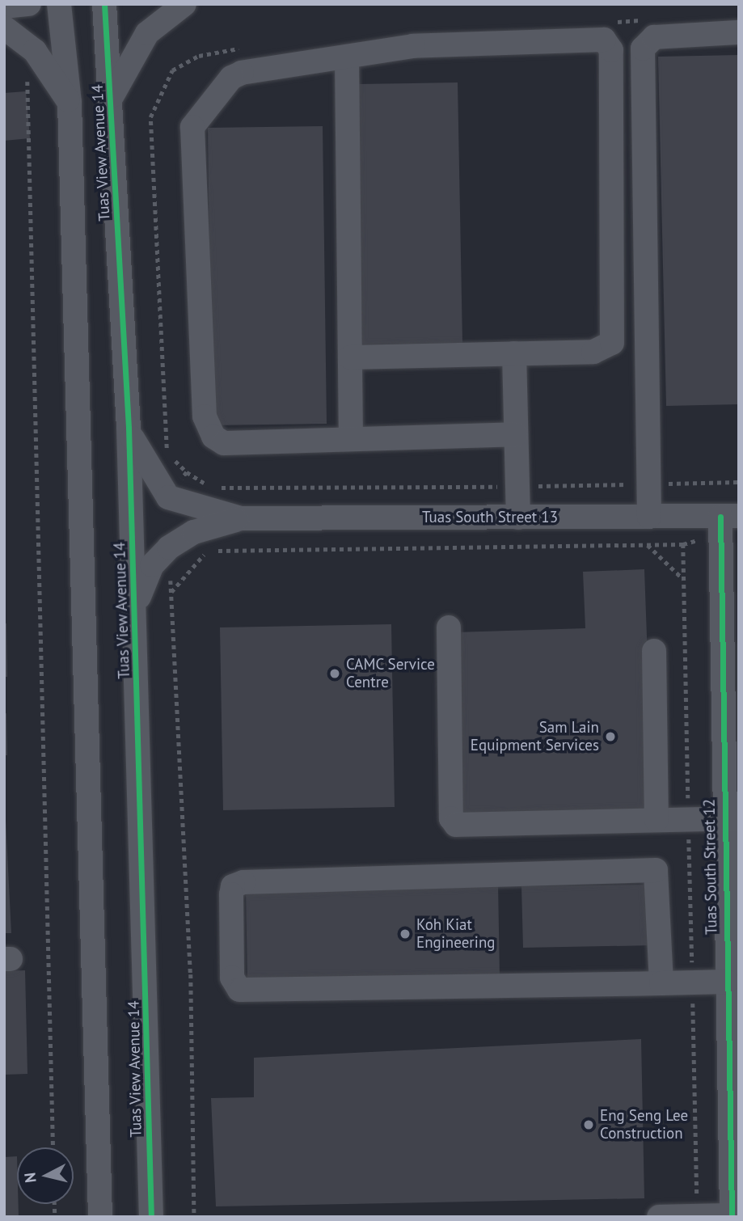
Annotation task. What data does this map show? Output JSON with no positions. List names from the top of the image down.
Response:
{
  "streets": {
    "street": ["Tuas View Avenue 14", "Tuas South Street 13", "Tuas South Street 12"]
  },
  "crossings": [
    ["Tuas View Avenue 14", "Tuas South Street 13"],
    ["Tuas South Street 13", "Tuas South Street 12"]
  ],
  "places": [
    "CAMC Service Centre",
    "Sam Lain Equipment Services",
    "Koh Kiat Engineering",
    "Eng Seng Lee Construction"
  ],
  "north": "left"
}
